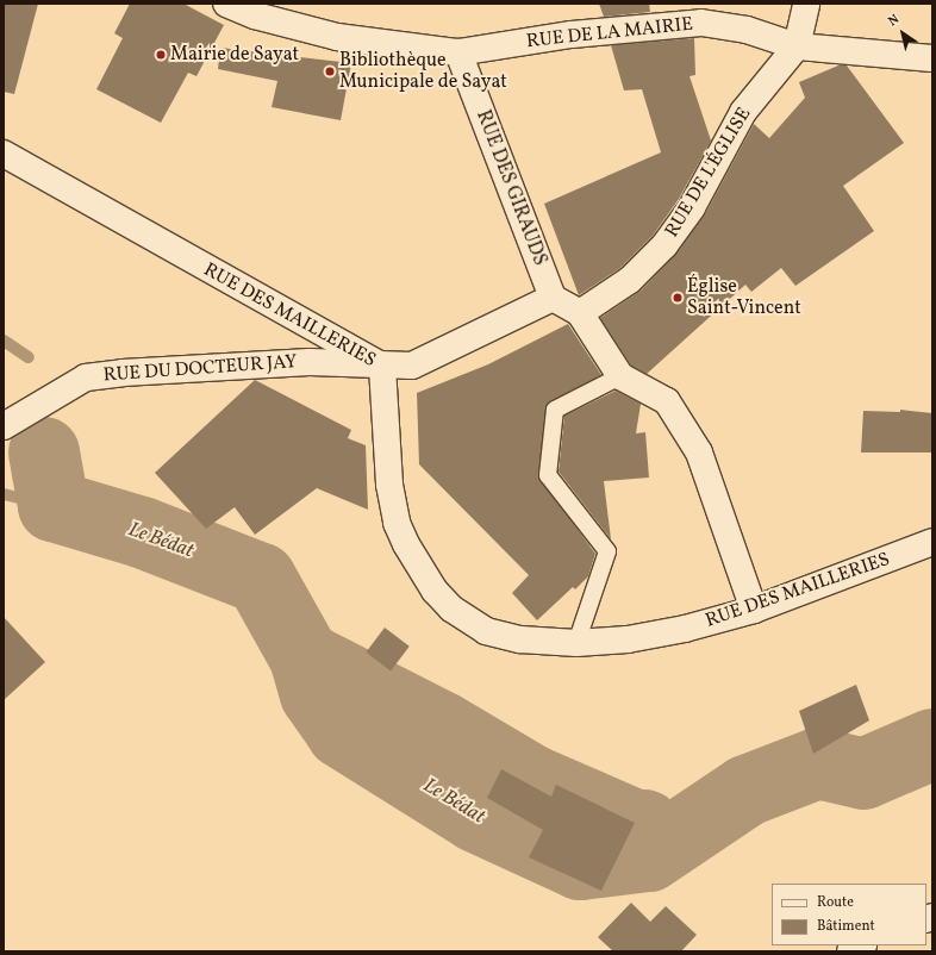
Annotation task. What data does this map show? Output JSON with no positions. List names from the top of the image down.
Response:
{
  "streets": {
    "street": [
      "RUE DE LA MAIRIE",
      "RUE DE L'ÉGLISE",
      "RUE DES GIRAUDS",
      "RUE DES MAILLERIES",
      "RUE DU DOCTEUR JAY"
    ]
  },
  "crossings": [
    ["RUE DE LA MAIRIE", "RUE DE L'ÉGLISE"],
    ["RUE DE LA MAIRIE", "RUE DES GIRAUDS"],
    ["RUE DES MAILLERIES", "RUE DU DOCTEUR JAY"]
  ],
  "water": ["Le Bédat"],
  "places": ["Mairie de Sayat", "Bibliothèque Municipale de Sayat", "Église Saint-Vincent"],
  "legend": ["Route", "Bâtiment"],
  "north": "top left"
}
